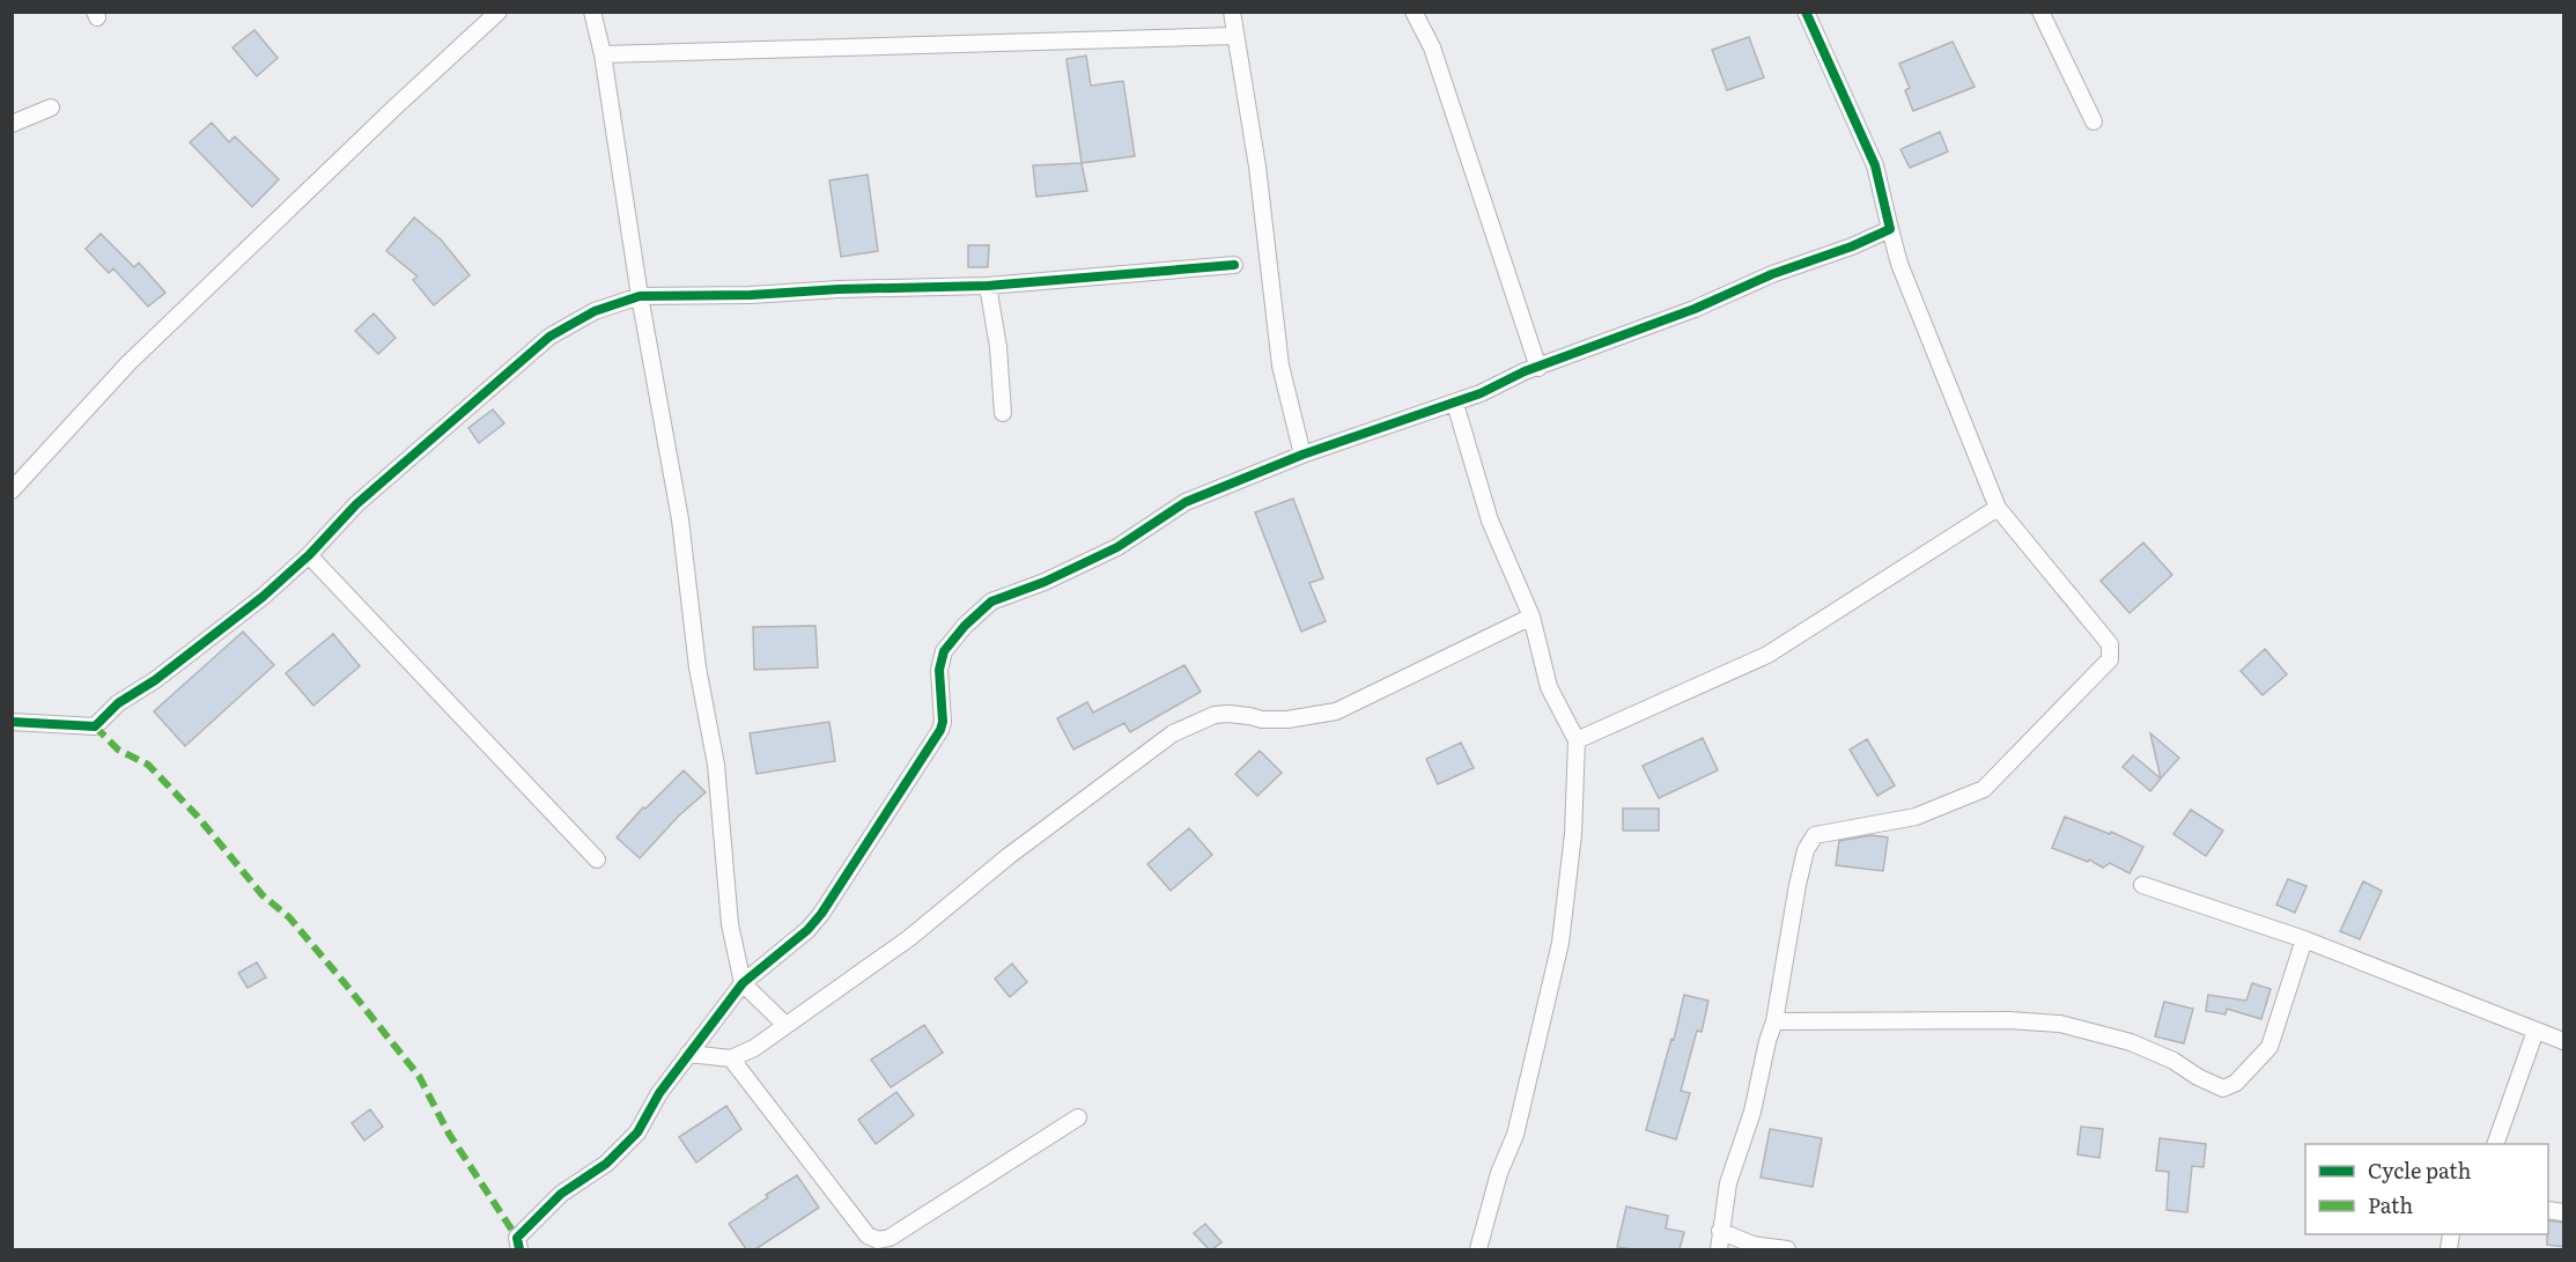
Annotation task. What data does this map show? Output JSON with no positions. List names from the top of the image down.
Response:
{
  "legend": ["Cycle path", "Path"]
}
